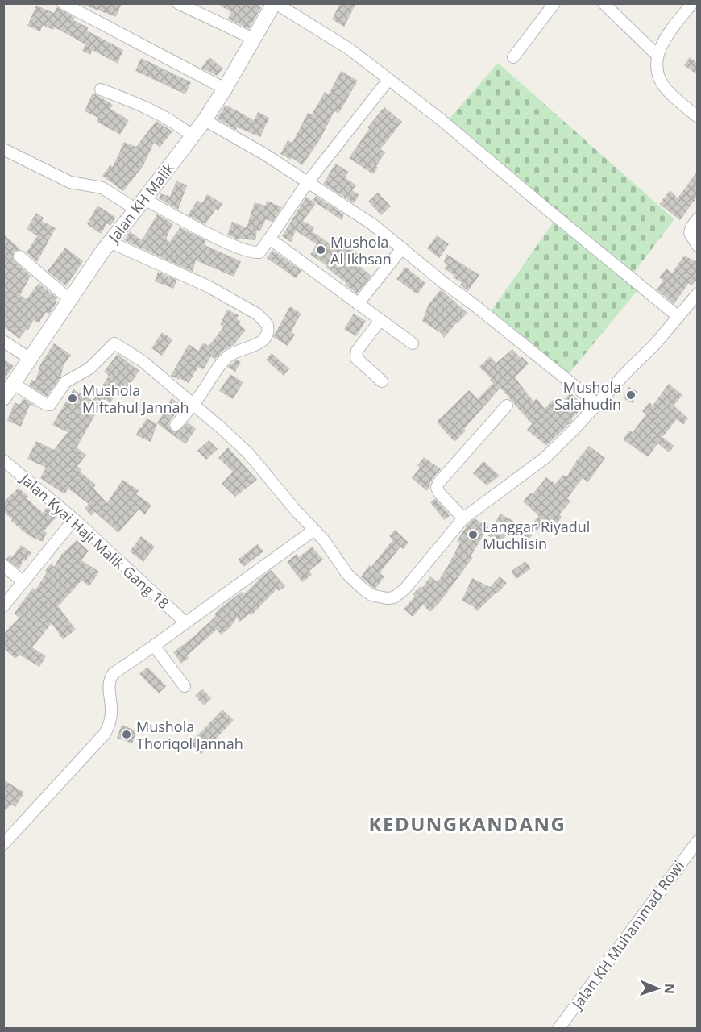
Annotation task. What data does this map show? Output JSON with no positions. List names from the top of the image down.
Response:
{
  "streets": {
    "street": ["Jalan KH Malik", "Jalan Kyai Haji Malik Gang 18", "Jalan KH Muhammad Rowi"]
  },
  "districts": ["KEDUNGKANDANG"],
  "places": [
    "Mushola Al Ikhsan",
    "Mushola Salahudin",
    "Mushola Miftahul Jannah",
    "Langgar Riyadul Muchlisin",
    "Mushola Thoriqol Jannah"
  ],
  "north": "right"
}
